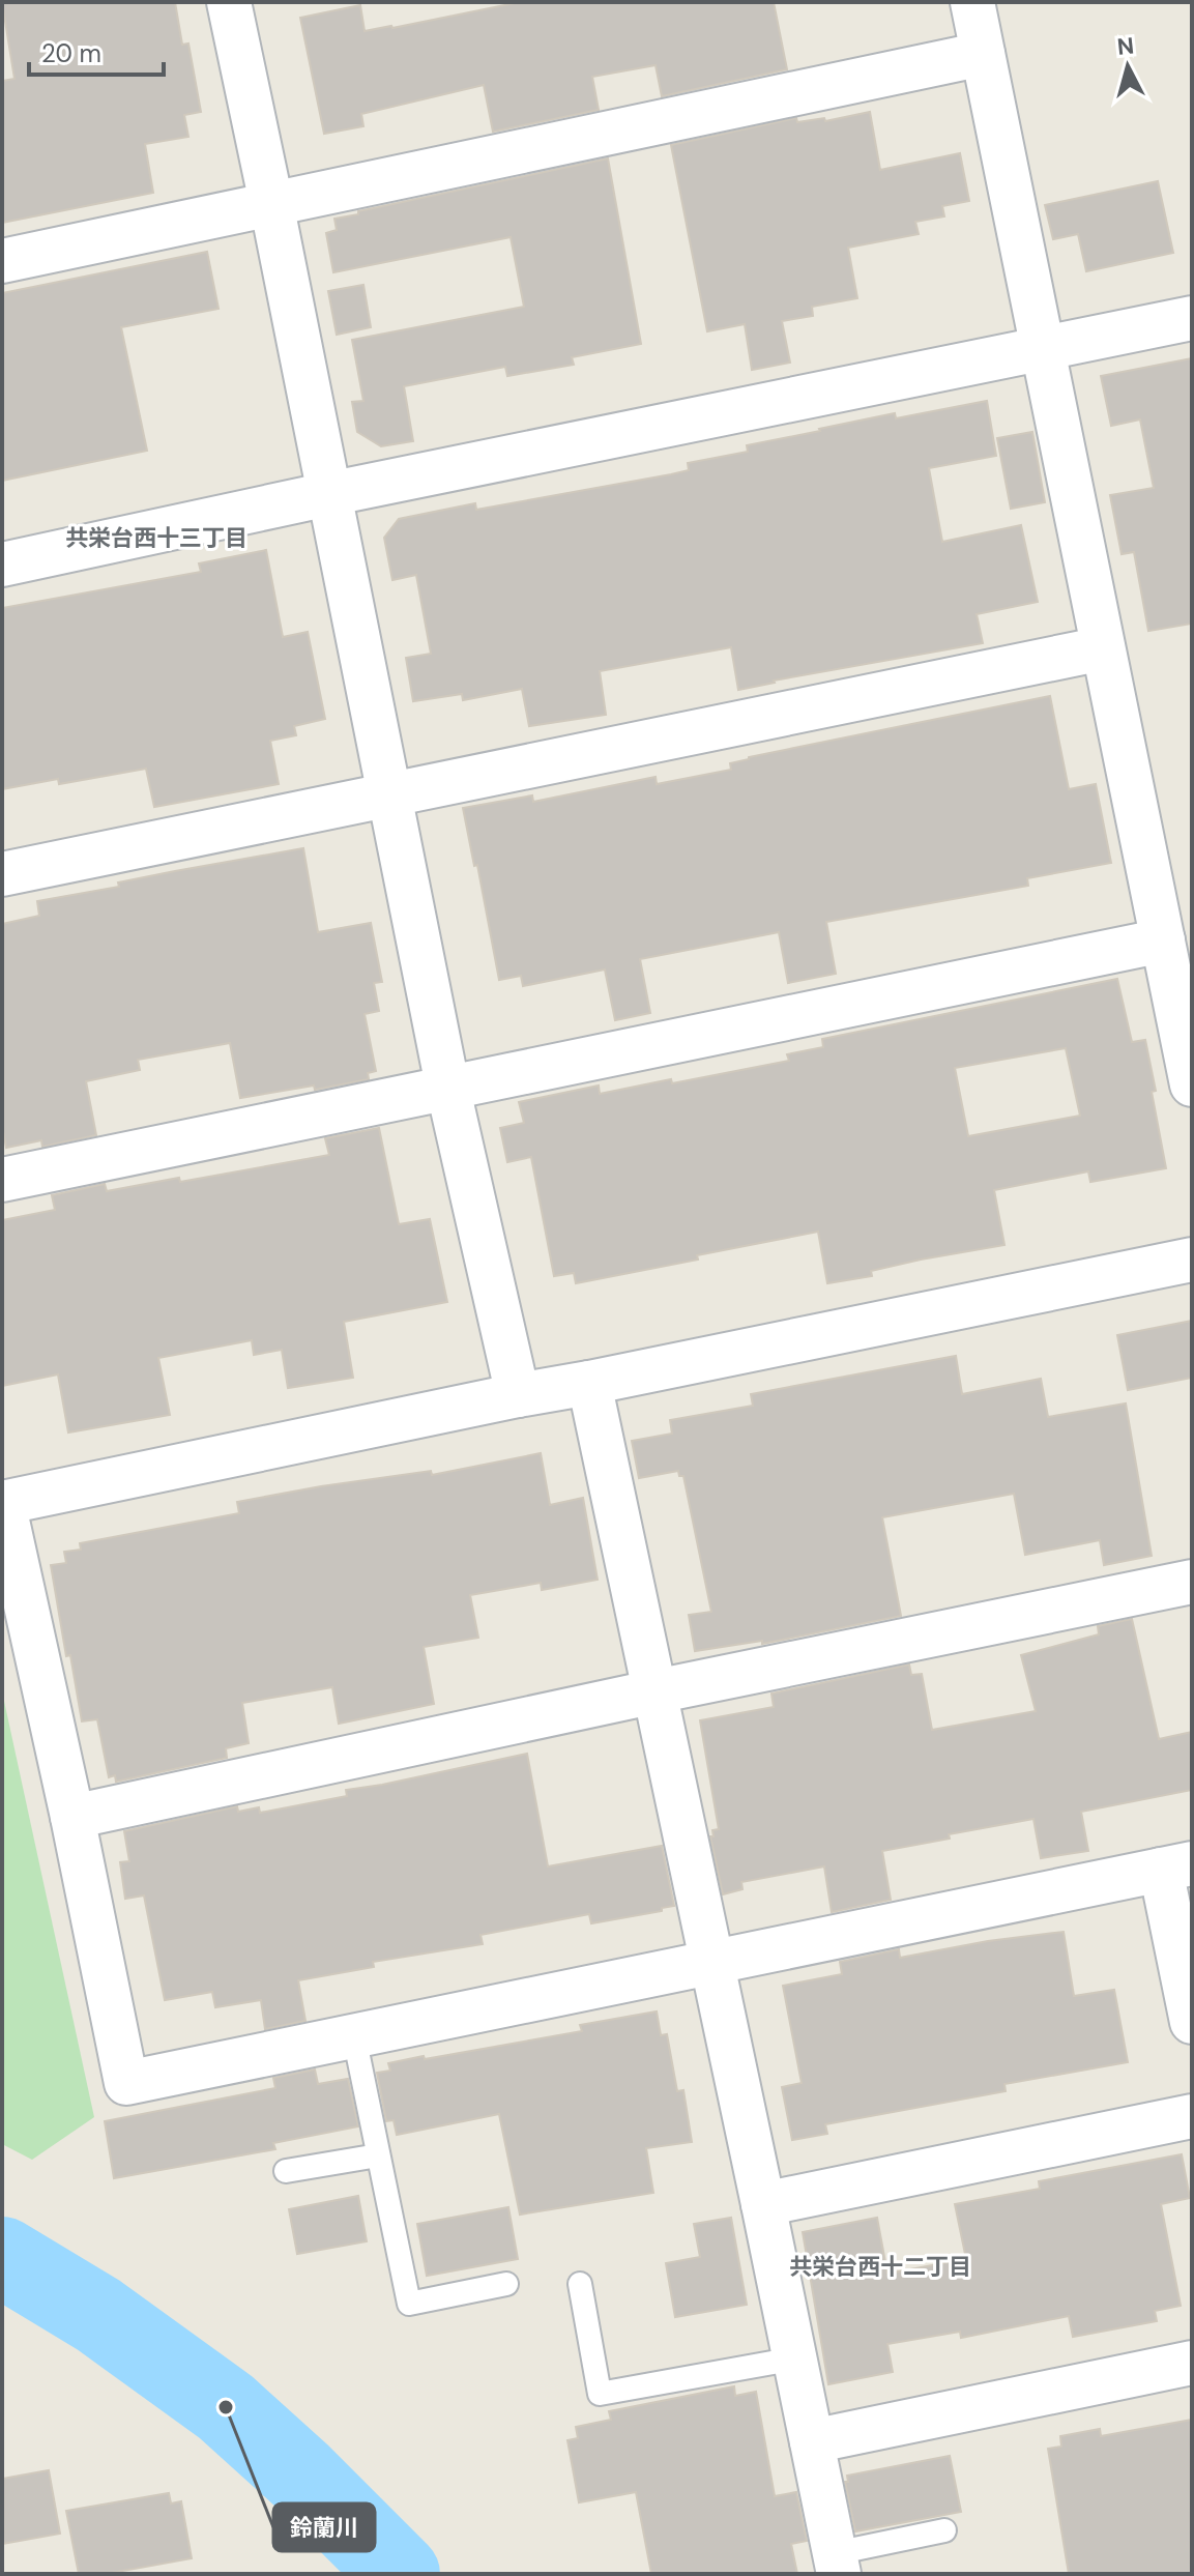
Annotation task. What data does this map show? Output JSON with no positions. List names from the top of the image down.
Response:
{
  "districts": ["共栄台西十三丁目", "共栄台西十二丁目"],
  "places": ["鈴蘭川"],
  "scale_bar": "20 m",
  "north": "top"
}
